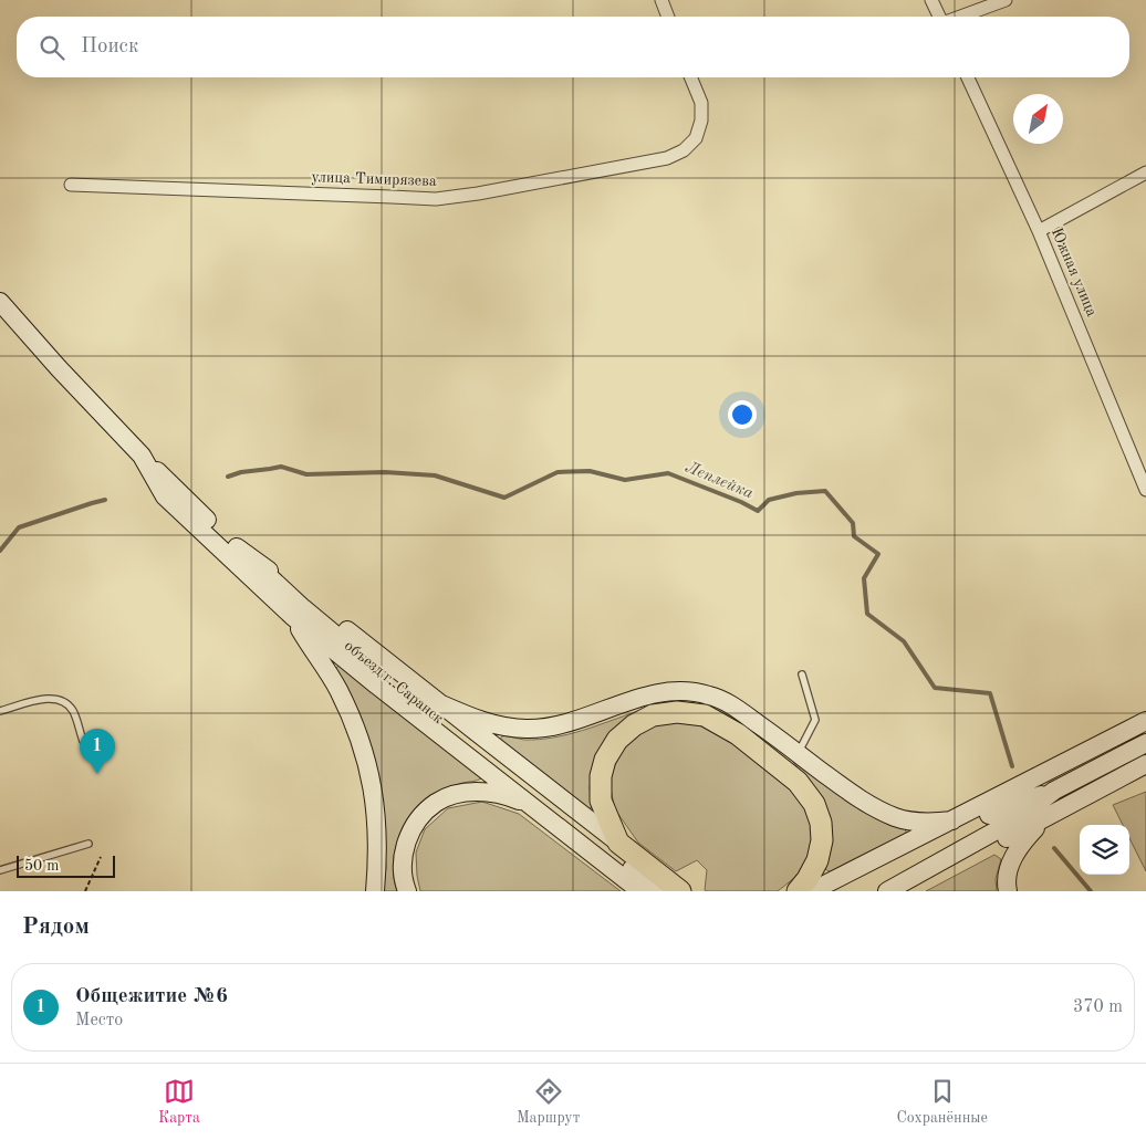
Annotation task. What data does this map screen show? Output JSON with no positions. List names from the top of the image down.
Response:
{
  "streets": {
    "street": ["улица Тимирязева", "Южная улица", "объезд г. Саранск"]
  },
  "water": ["Леплейка"],
  "scale_bar": "50 m",
  "north": "top right",
  "page": {
    "search": "Поиск",
    "pins": "1",
    "scale": "50 m",
    "heading": "Рядом",
    "list": [
      {
        "mark": "1",
        "name": "Общежитие №6",
        "note": "Место",
        "value": "370 m"
      }
    ],
    "nav": ["Карта", "Маршрут", "Сохранённые"]
  }
}
